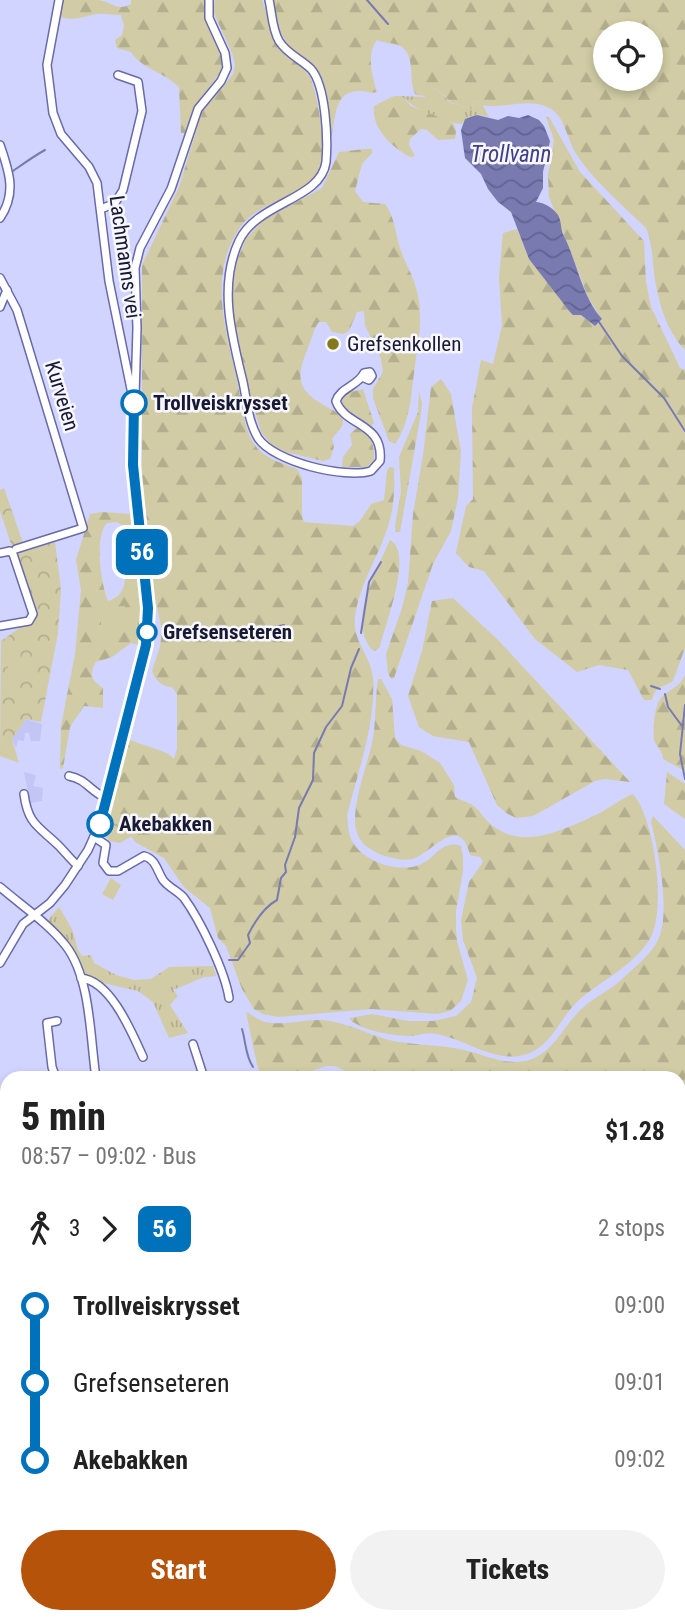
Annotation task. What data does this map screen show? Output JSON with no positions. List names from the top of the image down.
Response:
{
  "streets": {
    "street": ["Lachmanns vei", "Kurveien"]
  },
  "water": ["Trollvann"],
  "places": [
    "Grefsenkollen",
    "Trollveiskrysset",
    "Grefsenseteren",
    "Akebakken"
  ],
  "lines": ["bus line 56"],
  "page": {
    "on_map": "56",
    "heading": ["5 min", "08:57 – 09:02 · Bus", "$1.28"],
    "legs": ["3", "56", "2 stops"],
    "list": [
      {
        "name": "Trollveiskrysset",
        "value": "09:00"
      },
      {
        "name": "Grefsenseteren",
        "value": "09:01"
      },
      {
        "name": "Akebakken",
        "value": "09:02"
      }
    ],
    "buttons": ["Start", "Tickets"]
  }
}
